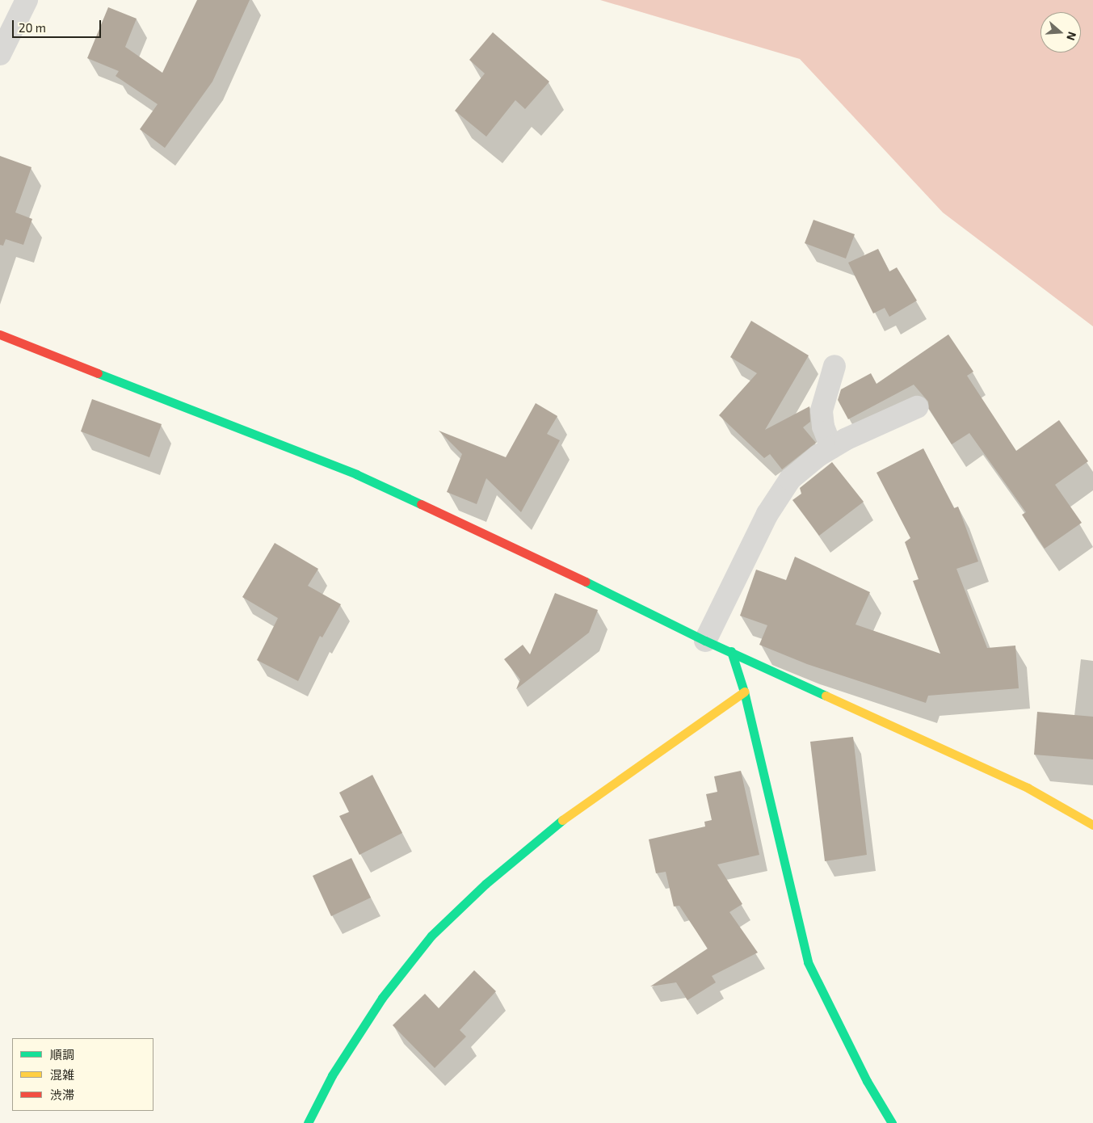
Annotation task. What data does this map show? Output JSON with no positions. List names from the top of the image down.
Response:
{
  "legend": ["順調", "混雑", "渋滞"],
  "scale_bar": "20 m",
  "north": "right"
}
